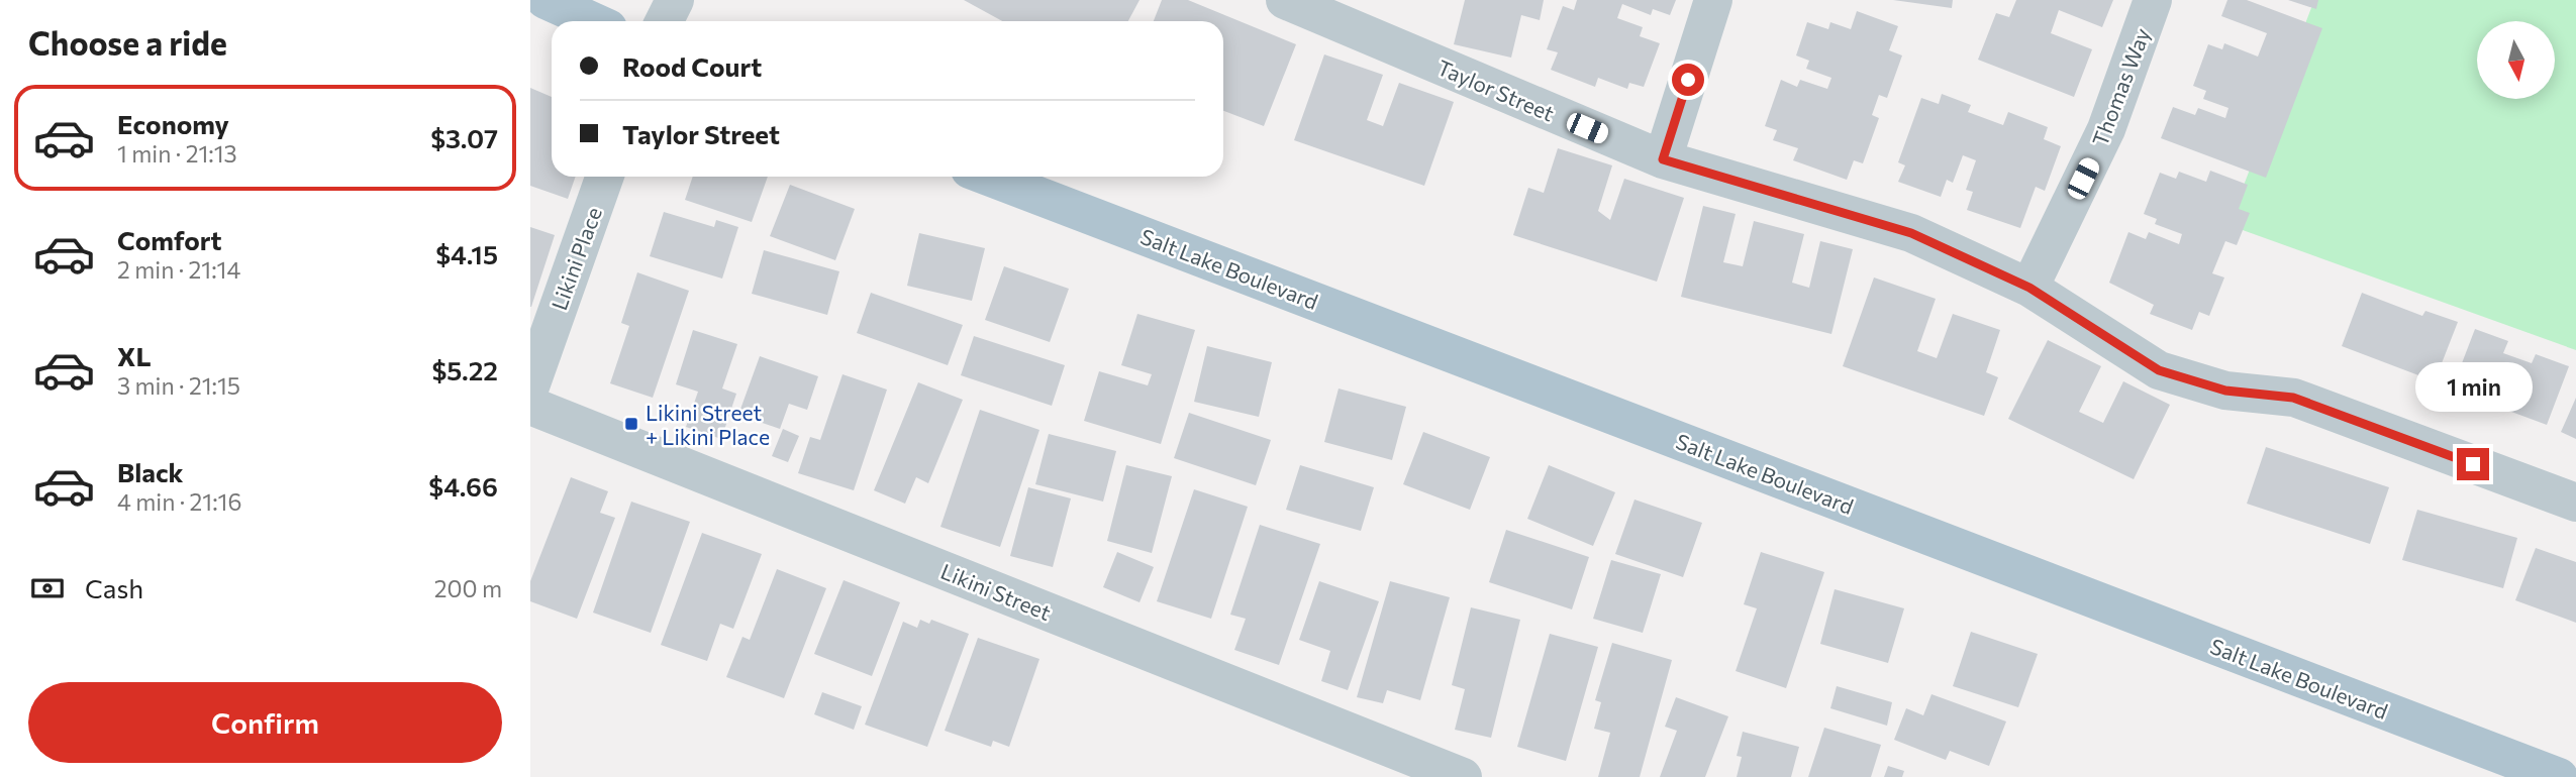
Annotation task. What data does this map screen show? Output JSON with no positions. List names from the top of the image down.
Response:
{
  "streets": {
    "main road": ["Salt Lake Boulevard"],
    "street": [
      "Thomas Way",
      "Taylor Street",
      "Likini Place",
      "Likini Street"
    ]
  },
  "crossings": [
    ["Thomas Way", "Taylor Street"]
  ],
  "places": {
    "transit": ["Likini Street + Likini Place"]
  },
  "north": "bottom",
  "page": {
    "heading": "Choose a ride",
    "banner": ["Rood Court", "Taylor Street"],
    "list": [
      {
        "name": "Economy",
        "note": "1 min · 21:13",
        "value": "$3.07"
      },
      {
        "name": "Comfort",
        "note": "2 min · 21:14",
        "value": "$4.15"
      },
      {
        "name": "XL",
        "note": "3 min · 21:15",
        "value": "$5.22"
      },
      {
        "name": "Black",
        "note": "4 min · 21:16",
        "value": "$4.66"
      }
    ],
    "bubble": "1 min",
    "pay": ["Cash", "200 m"],
    "buttons": "Confirm"
  }
}
